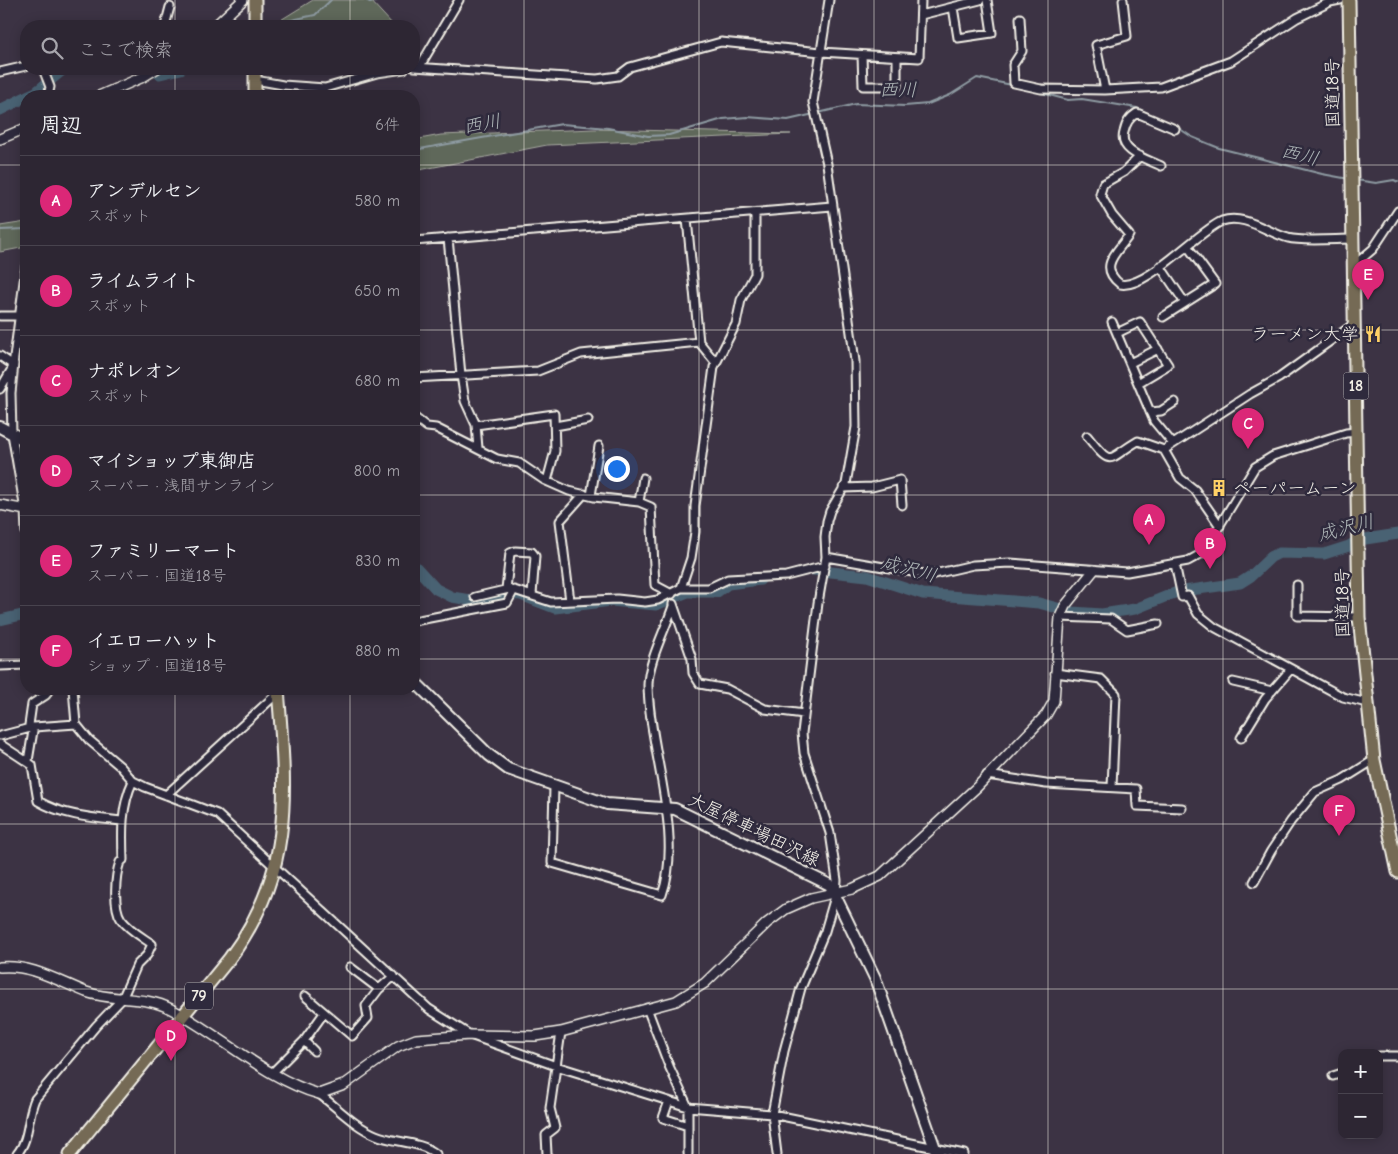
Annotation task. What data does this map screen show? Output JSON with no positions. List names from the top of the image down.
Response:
{
  "streets": {
    "main road": [
      "国道18号",
      "18",
      "大屋停車場田沢線",
      "79"
    ]
  },
  "water": ["西川", "成沢川"],
  "places": {
    "restaurant": ["ラーメン大学"],
    "building": ["ペーパームーン"]
  },
  "page": {
    "search": "ここで検索",
    "heading": ["周辺", "6件"],
    "list": [
      {
        "mark": "A",
        "name": "アンデルセン",
        "note": "スポット",
        "value": "580 m"
      },
      {
        "mark": "B",
        "name": "ライムライト",
        "note": "スポット",
        "value": "650 m"
      },
      {
        "mark": "C",
        "name": "ナポレオン",
        "note": "スポット",
        "value": "680 m"
      },
      {
        "mark": "D",
        "name": "マイショップ東御店",
        "note": "スーパー · 浅間サンライン",
        "value": "800 m"
      },
      {
        "mark": "E",
        "name": "ファミリーマート",
        "note": "スーパー · 国道18号",
        "value": "830 m"
      },
      {
        "mark": "F",
        "name": "イエローハット",
        "note": "ショップ · 国道18号",
        "value": "880 m"
      }
    ],
    "pins": [
      "E",
      "C",
      "A",
      "B",
      "F",
      "D"
    ],
    "map_buttons": ["+", "−"]
  }
}
